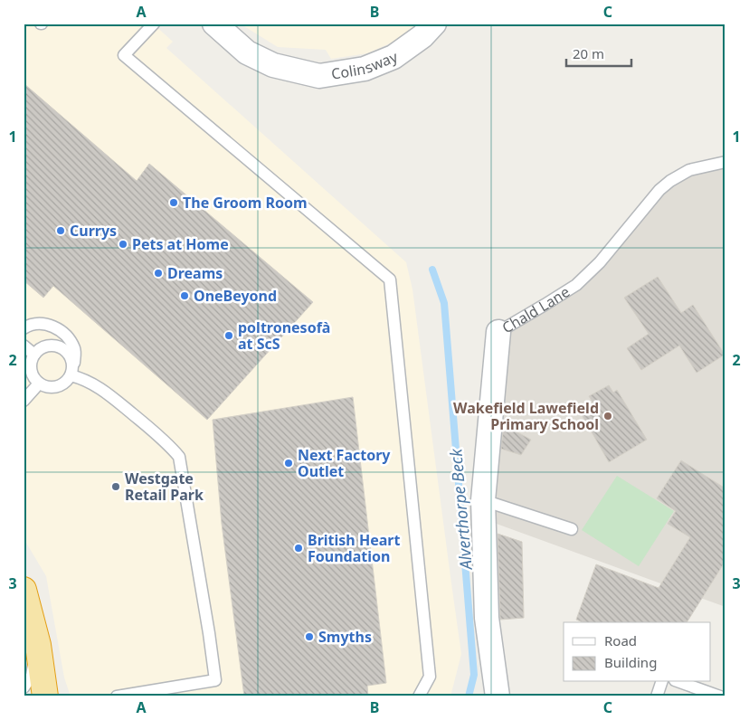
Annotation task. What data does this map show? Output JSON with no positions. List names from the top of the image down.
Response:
{
  "streets": {
    "street": ["Colinsway", "Chald Lane"]
  },
  "water": ["Alverthorpe Beck"],
  "places": [
    "The Groom Room",
    "Currys",
    "Pets at Home",
    "Dreams",
    "OneBeyond",
    "poltronesofà at ScS",
    "Wakefield Lawefield Primary School",
    "Next Factory Outlet",
    "Westgate Retail Park",
    "British Heart Foundation",
    "Smyths"
  ],
  "legend": ["Road", "Building"],
  "scale_bar": "20 m",
  "grid": {
    "columns": ["A", "B", "C"],
    "rows": ["1", "2", "3"]
  }
}
